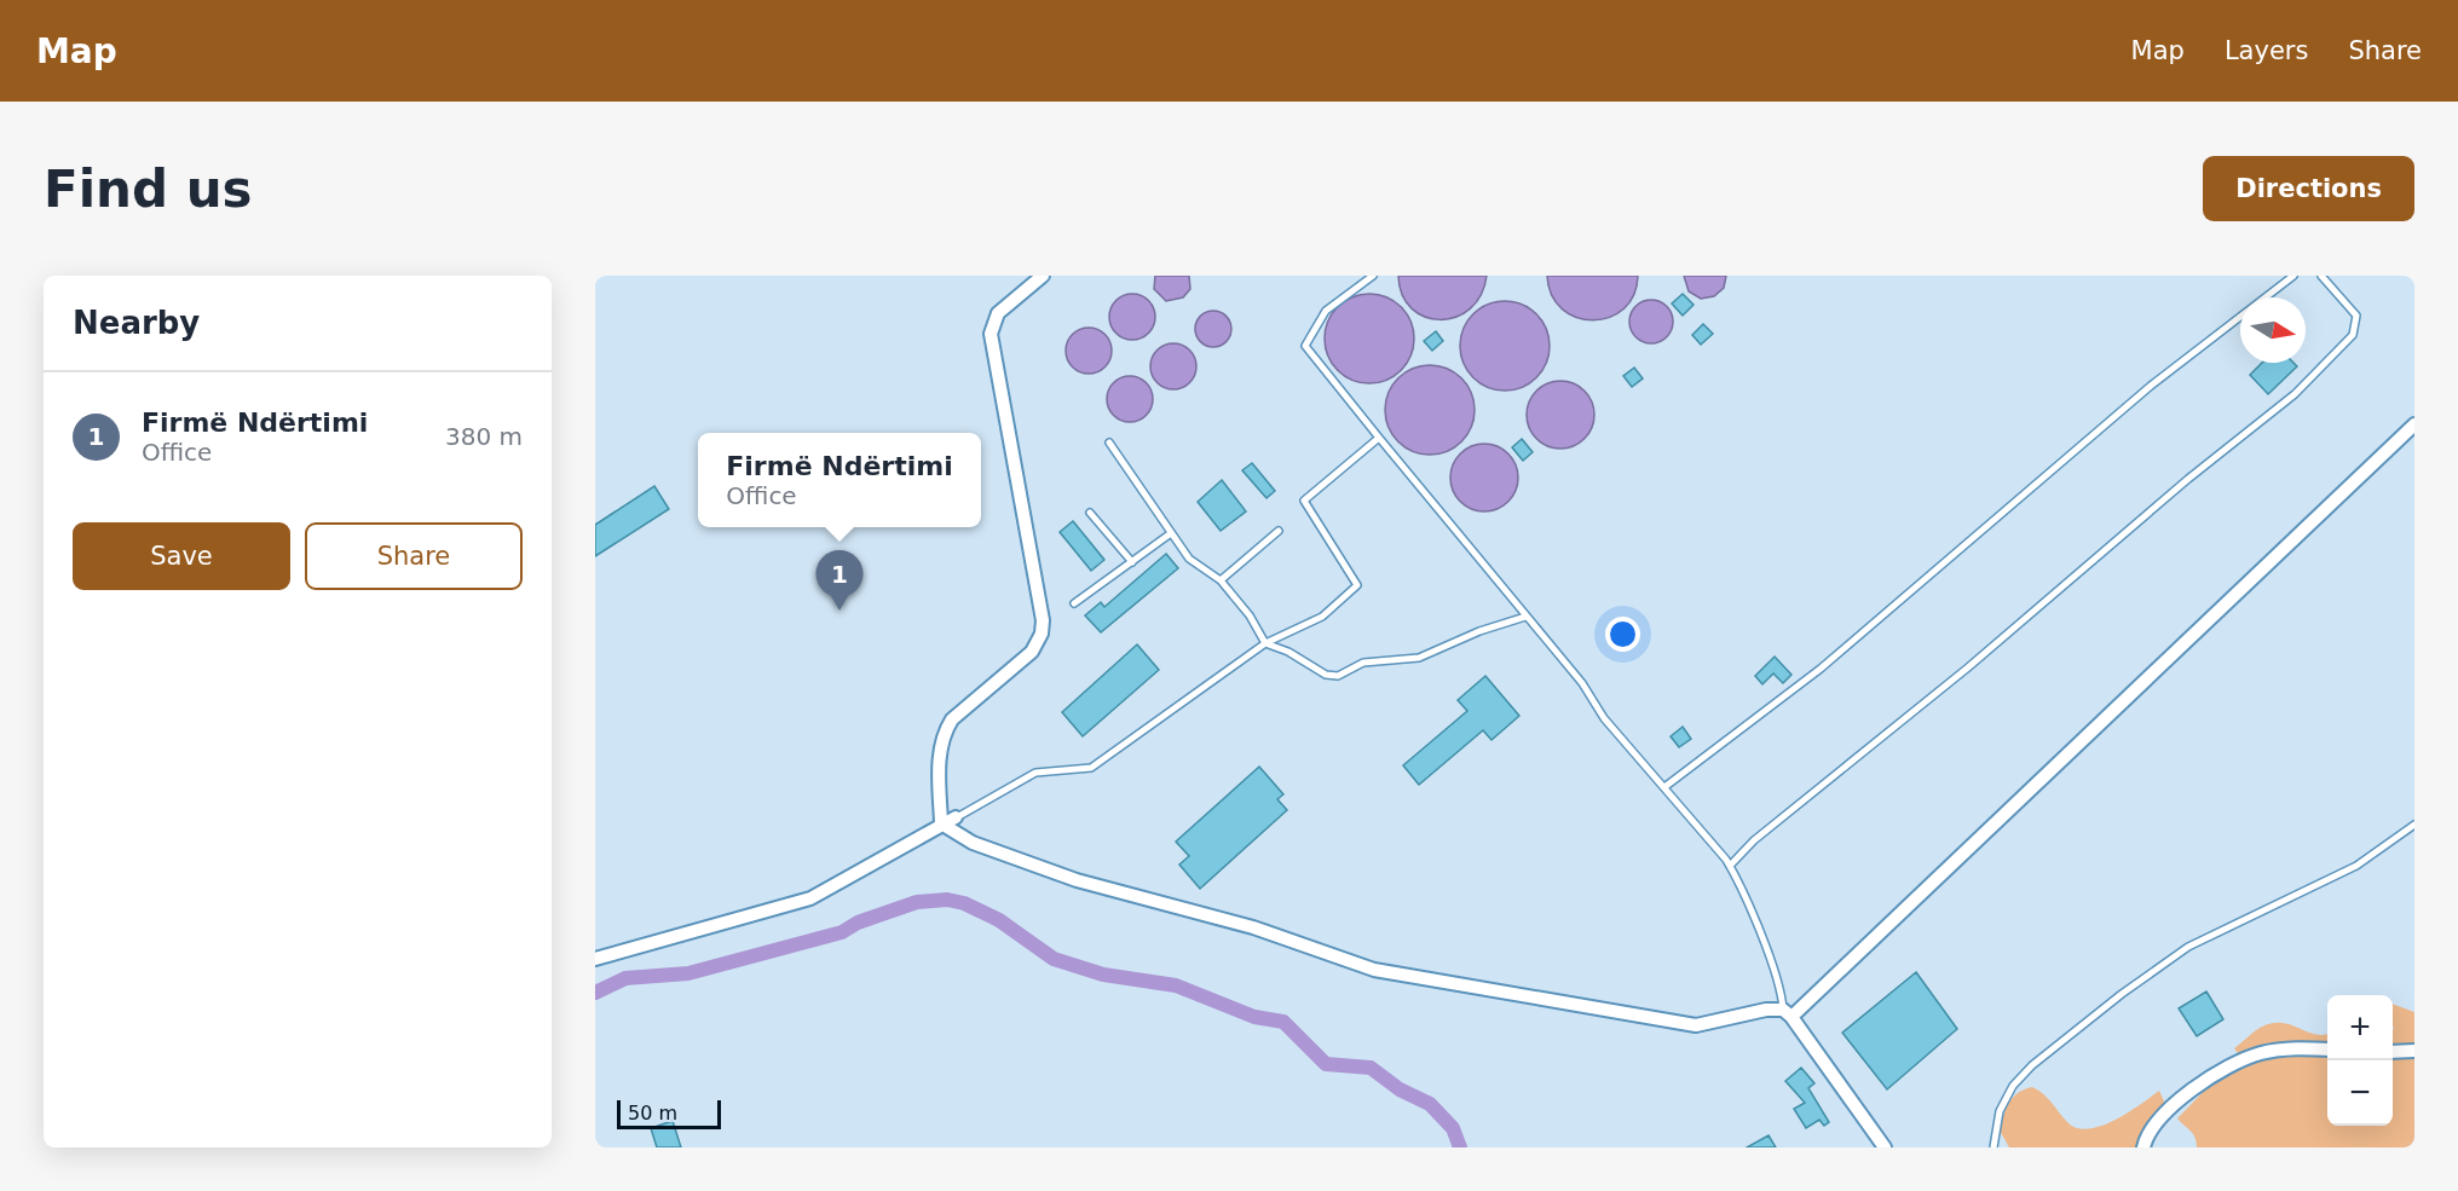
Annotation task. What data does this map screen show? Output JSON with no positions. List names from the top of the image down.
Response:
{
  "scale_bar": "50 m",
  "north": "right",
  "page": {
    "header": "Map",
    "nav": ["Map", "Layers", "Share"],
    "buttons": [
      "Directions",
      ["Save", "Share"]
    ],
    "title": "Find us",
    "heading": "Nearby",
    "list": [
      {
        "mark": "1",
        "name": "Firmë Ndërtimi",
        "note": "Office",
        "value": "380 m"
      }
    ],
    "popup": ["Firmë Ndërtimi", "Office"],
    "pins": "1",
    "map_buttons": ["+", "−"],
    "scale": "50 m"
  }
}
